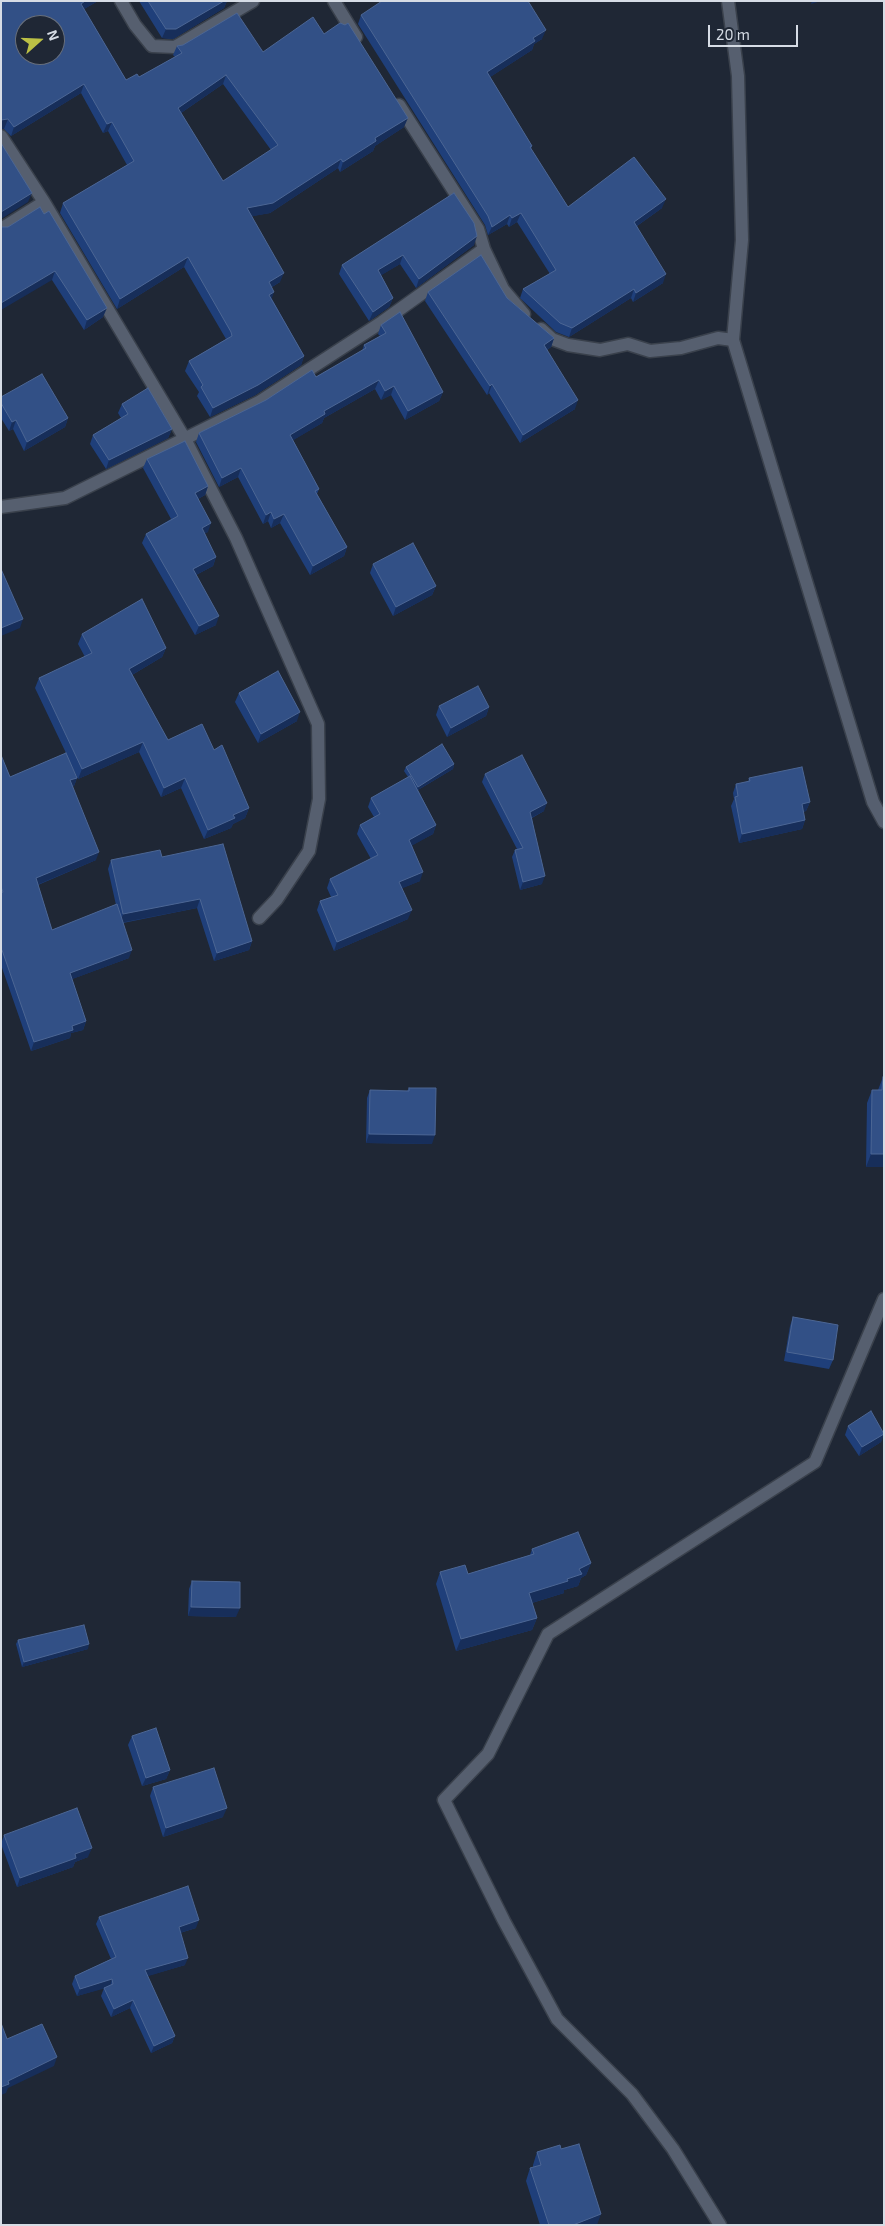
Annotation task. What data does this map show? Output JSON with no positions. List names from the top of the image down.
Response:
{
  "scale_bar": "20 m",
  "north": "right"
}
